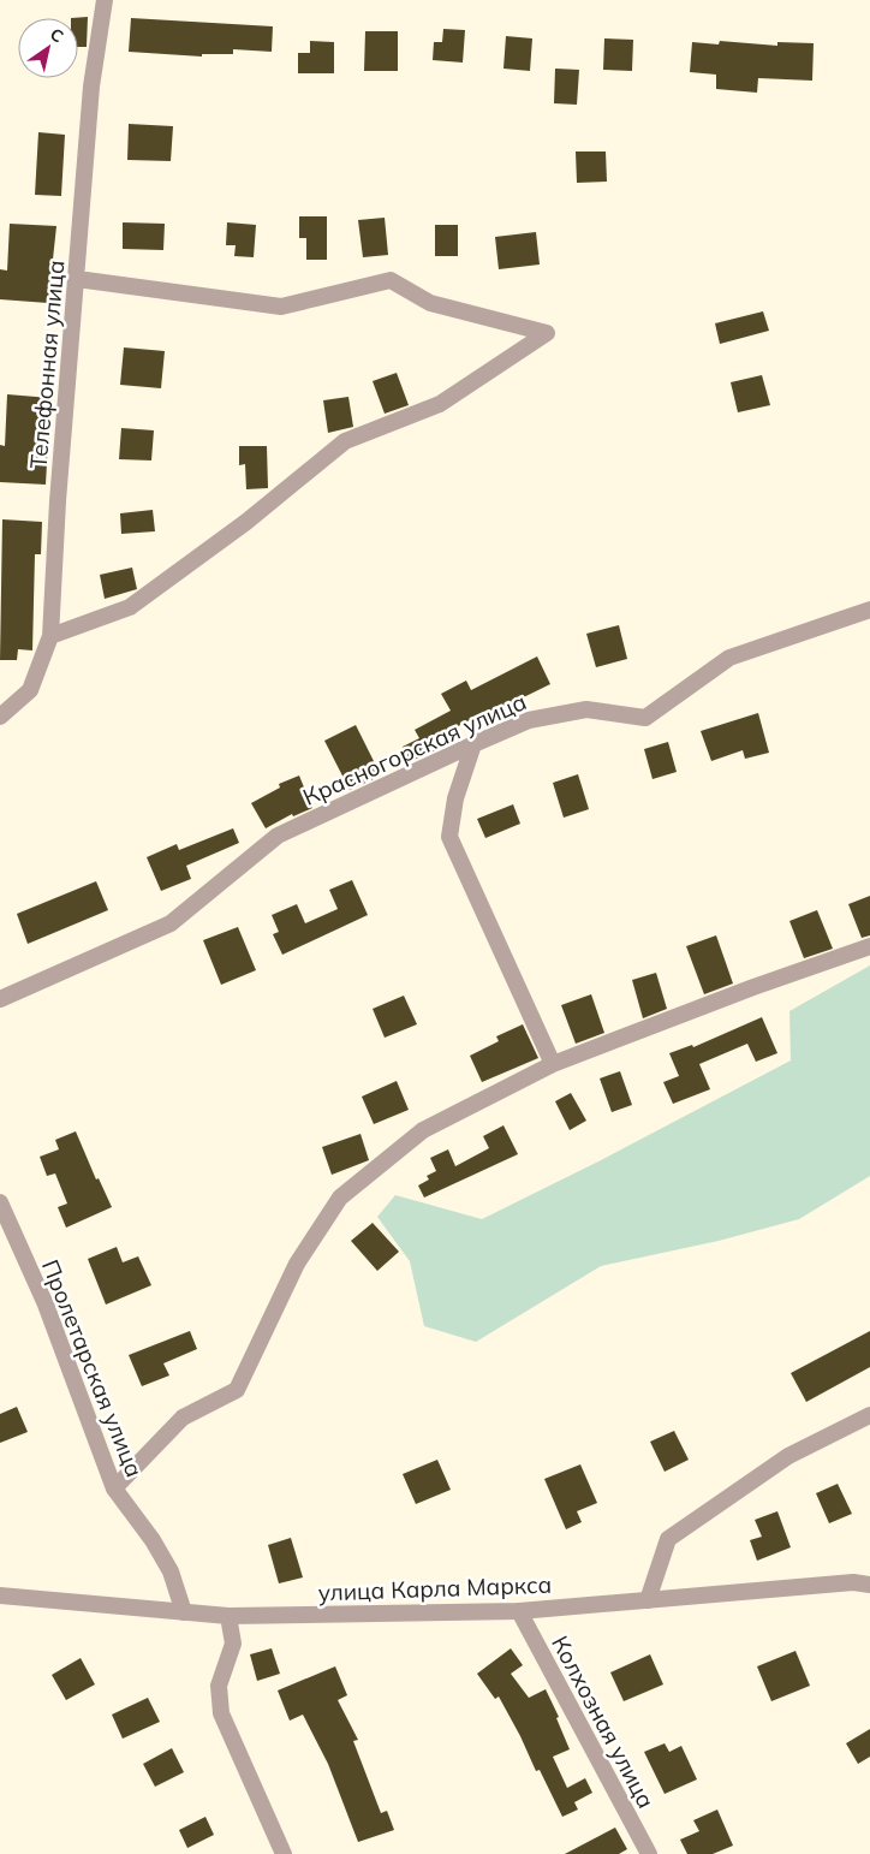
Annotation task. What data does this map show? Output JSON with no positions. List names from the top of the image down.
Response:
{
  "streets": {
    "street": [
      "Телефонная улица",
      "Красногорская улица",
      "Пролетарская улица",
      "улица Карла Маркса",
      "Колхозная улица"
    ]
  },
  "crossings": [
    ["Пролетарская улица", "улица Карла Маркса"],
    ["улица Карла Маркса", "Колхозная улица"]
  ],
  "north": "top right"
}
